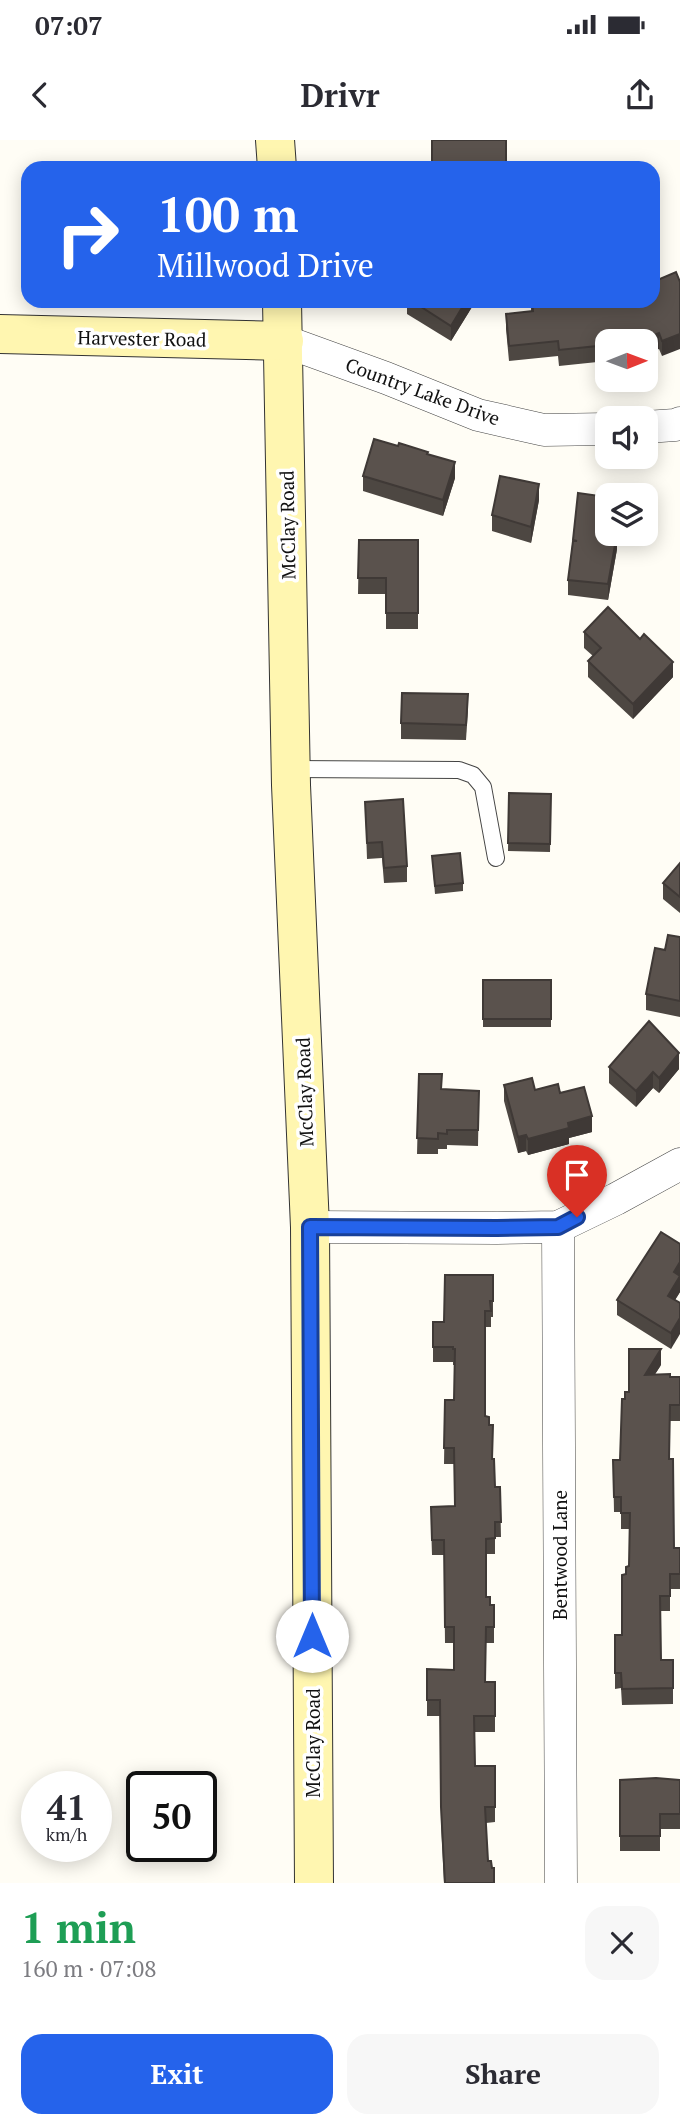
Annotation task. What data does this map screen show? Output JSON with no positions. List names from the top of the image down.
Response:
{
  "streets": {
    "main road": ["Harvester Road", "McClay Road"],
    "street": ["Country Lake Drive", "Bentwood Lane"]
  },
  "crossings": [
    ["Harvester Road", "Country Lake Drive"],
    ["Harvester Road", "McClay Road"],
    ["Country Lake Drive", "McClay Road"]
  ],
  "north": "right",
  "page": {
    "status": "07:07",
    "header": "Drivr",
    "turn": ["100 m", "Millwood Drive"],
    "speed": "41 km/h",
    "limit": "50",
    "heading": ["1 min", "160 m · 07:08"],
    "buttons": ["Exit", "Share"]
  }
}
